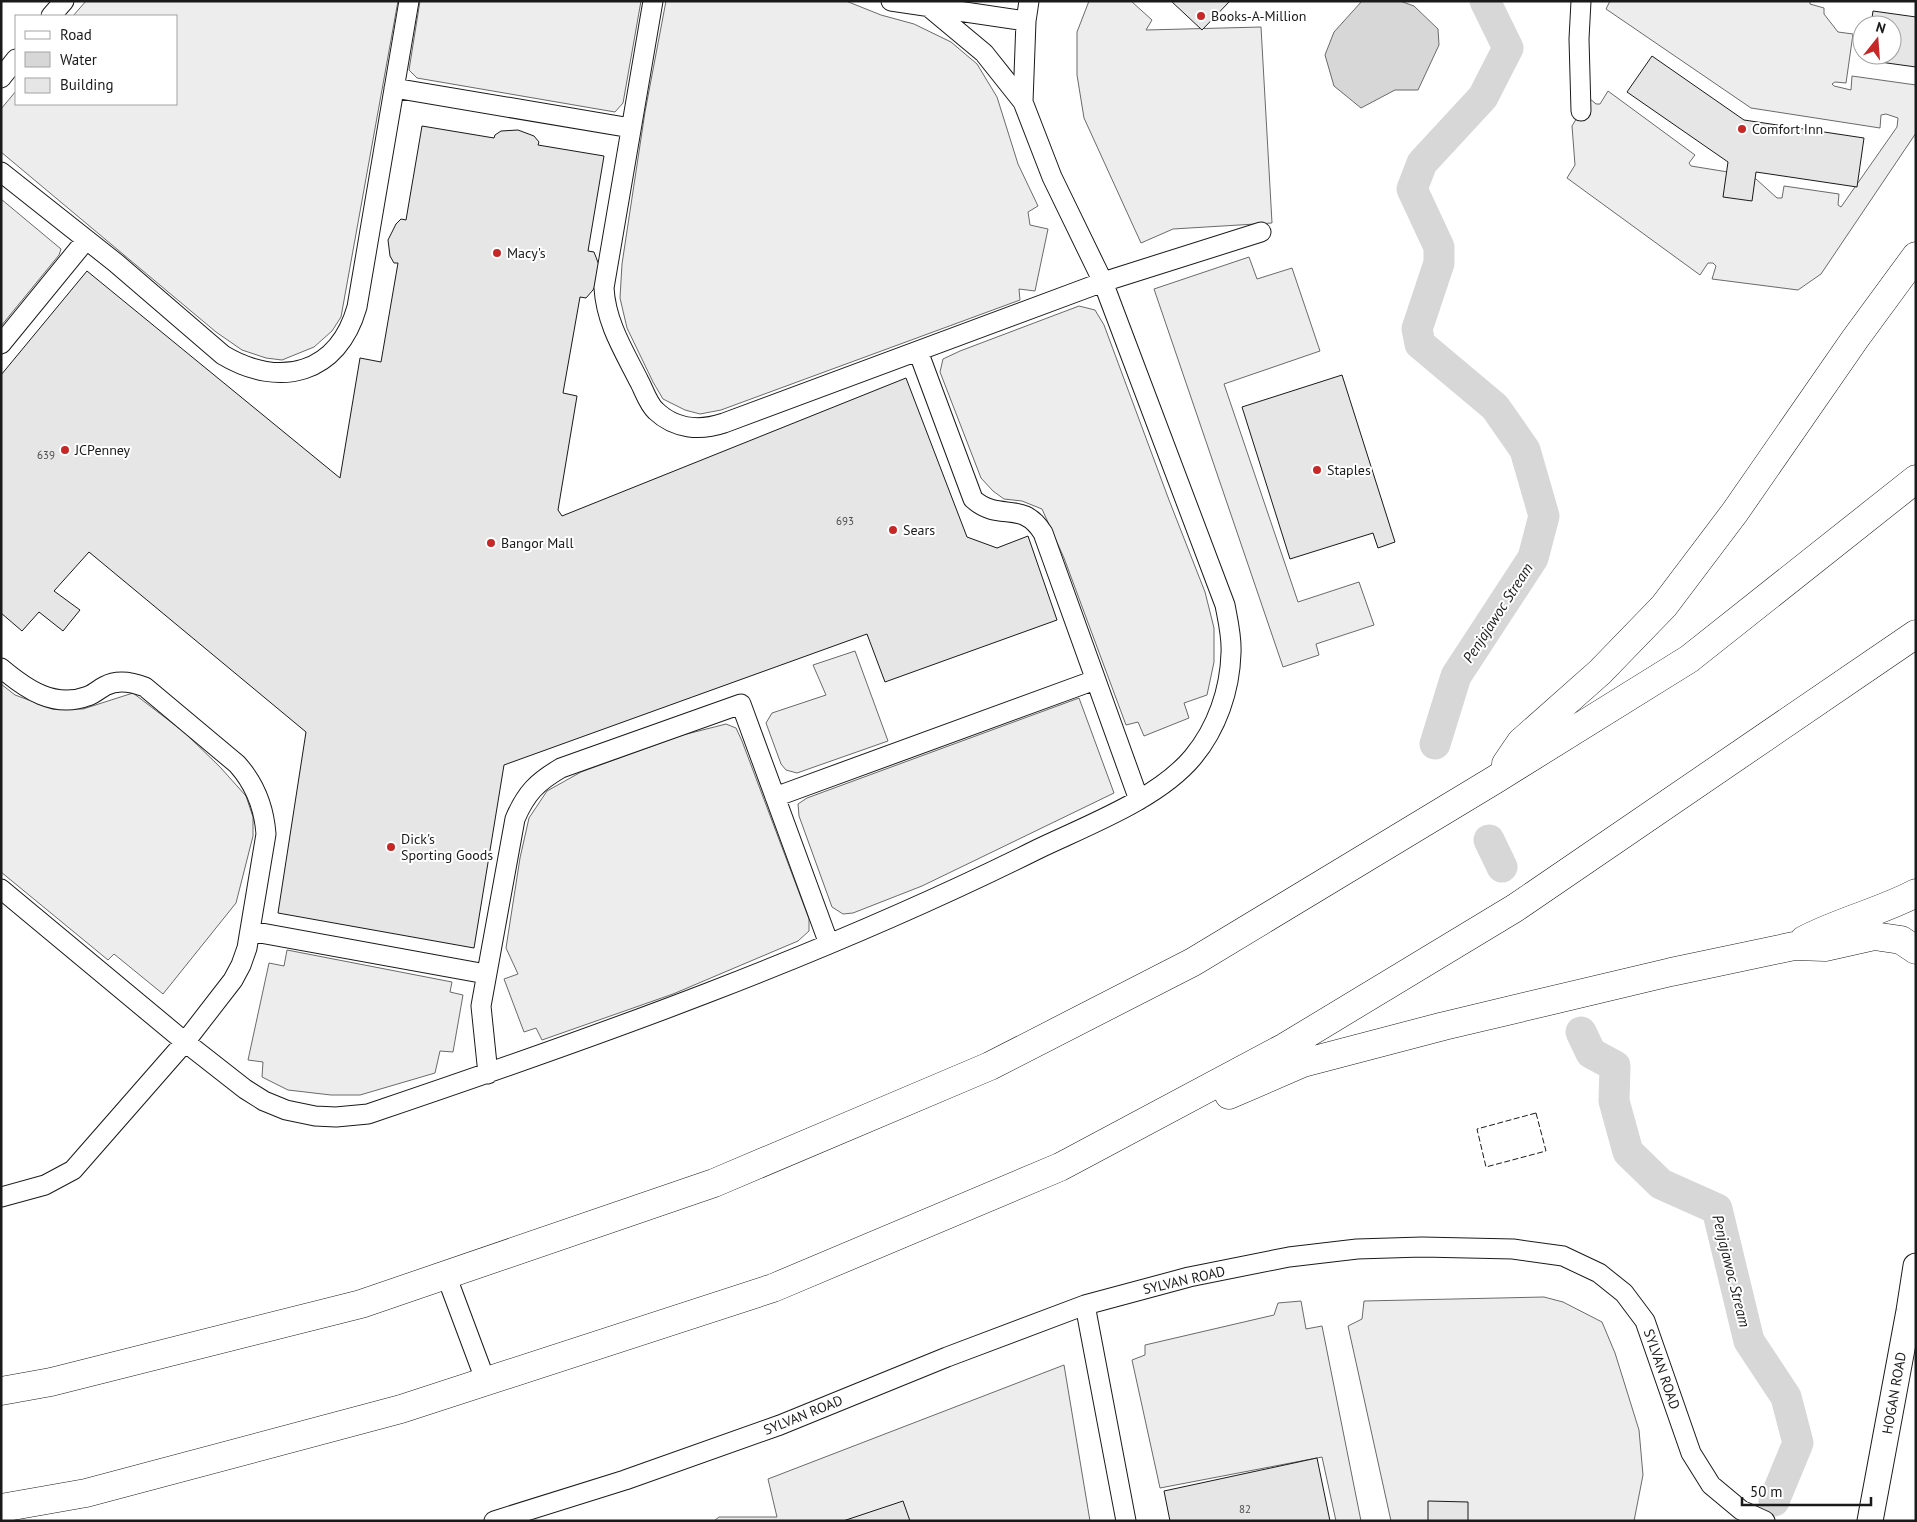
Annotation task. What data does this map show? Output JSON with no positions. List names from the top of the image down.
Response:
{
  "streets": {
    "main road": ["HOGAN ROAD"],
    "street": ["SYLVAN ROAD"]
  },
  "water": ["Penjajawoc Stream"],
  "places": [
    "Books-A-Million",
    "Comfort Inn",
    "Macy's",
    "JCPenney",
    "Staples",
    "Sears",
    "Bangor Mall",
    "Dick's Sporting Goods"
  ],
  "house_numbers": ["639", "693", "82"],
  "legend": ["Road", "Water", "Building"],
  "scale_bar": "50 m",
  "north": "top"
}
